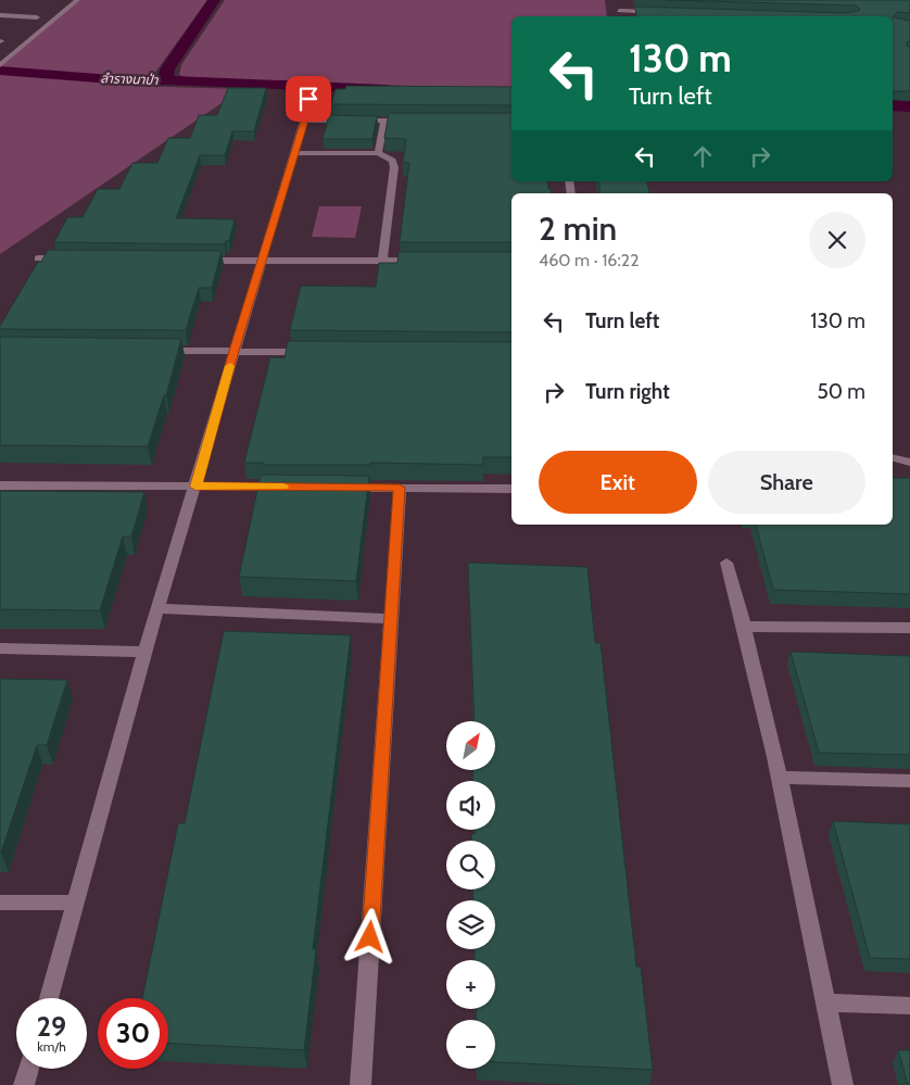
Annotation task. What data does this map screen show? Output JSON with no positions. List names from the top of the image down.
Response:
{
  "water": ["ลำรางนาป่า"],
  "north": "top right",
  "page": {
    "turn": ["130 m", "Turn left"],
    "heading": ["2 min", "460 m · 16:22"],
    "list": [
      {
        "name": "Turn left",
        "value": "130 m"
      },
      {
        "name": "Turn right",
        "value": "50 m"
      }
    ],
    "buttons": ["Exit", "Share"],
    "map_buttons": ["+", "−"],
    "speed": "29 km/h",
    "limit": "30"
  }
}
